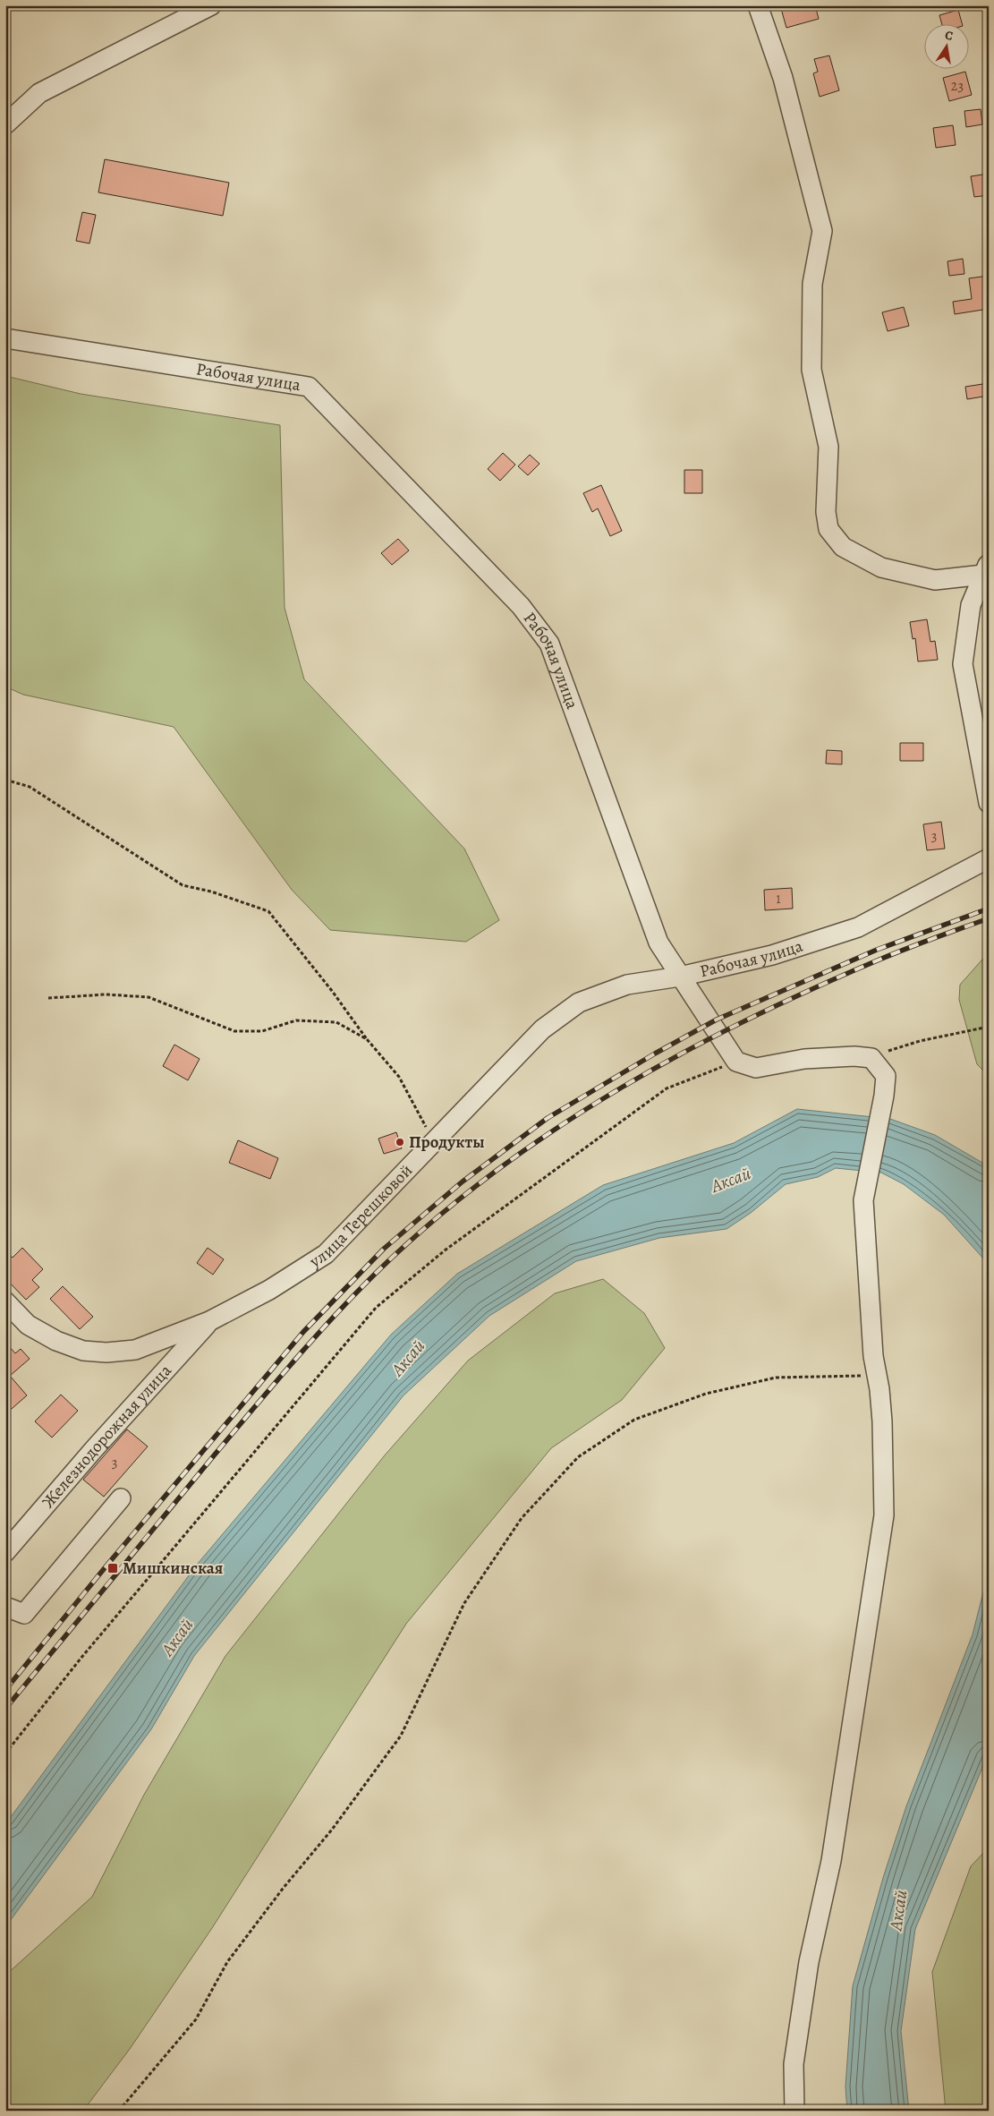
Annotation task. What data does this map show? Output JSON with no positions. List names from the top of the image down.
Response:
{
  "streets": {
    "street": ["Рабочая улица", "улица Терешковой", "Железнодорожная улица"]
  },
  "crossings": [
    ["Рабочая улица", "улица Терешковой"],
    ["улица Терешковой", "Железнодорожная улица"]
  ],
  "water": ["Аксай"],
  "places": {
    "other": ["Продукты"],
    "transit": ["Мишкинская"]
  },
  "house_numbers": [
    "23",
    "3",
    "1",
    "3"
  ],
  "north": "top"
}
